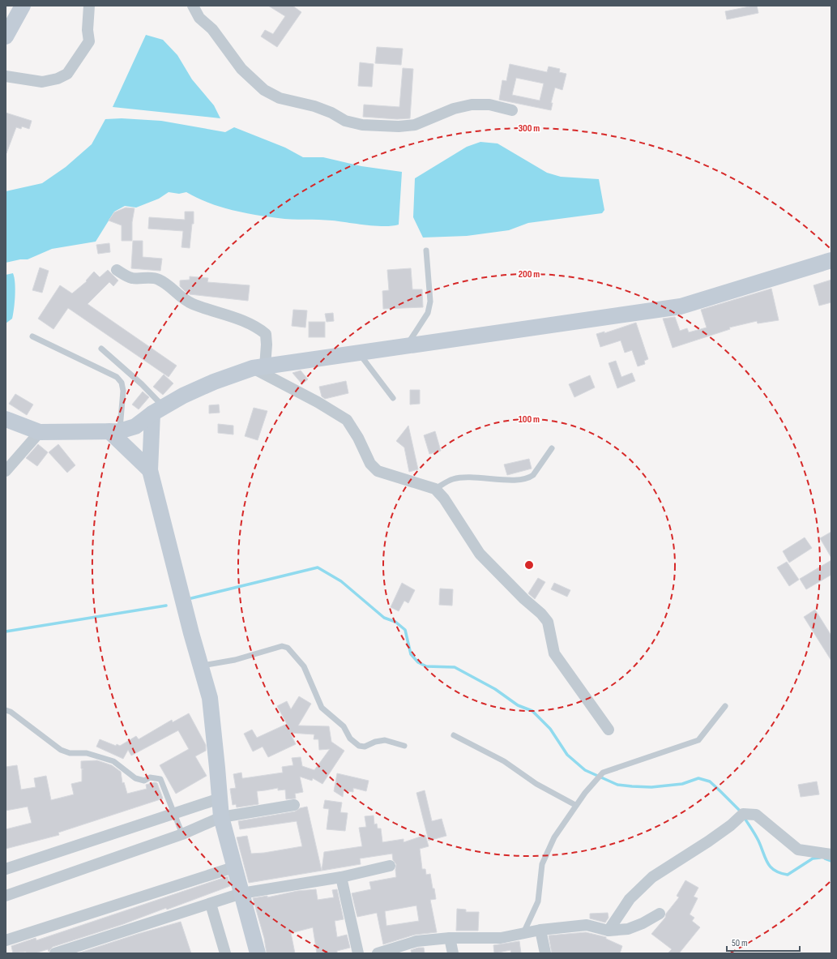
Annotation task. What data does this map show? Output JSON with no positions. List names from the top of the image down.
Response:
{
  "scale_bar": "50 m",
  "rings": ["300 m", "200 m", "100 m"]
}
